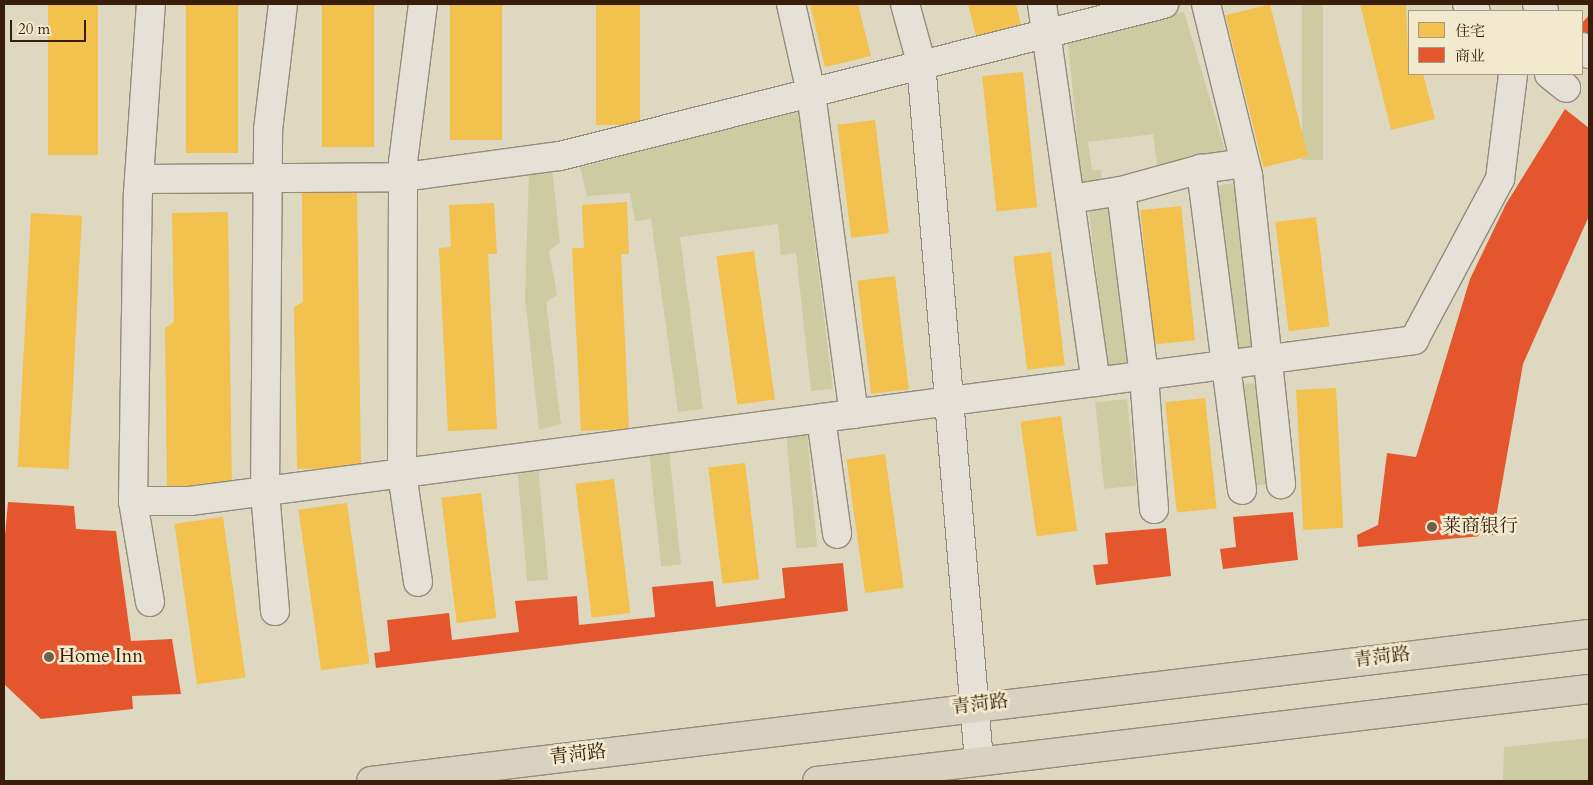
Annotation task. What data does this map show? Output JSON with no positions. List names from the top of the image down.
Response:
{
  "streets": {
    "main road": ["青菏路"]
  },
  "places": ["莱商银行", "Home Inn"],
  "legend": ["住宅", "商业"],
  "scale_bar": "20 m"
}
